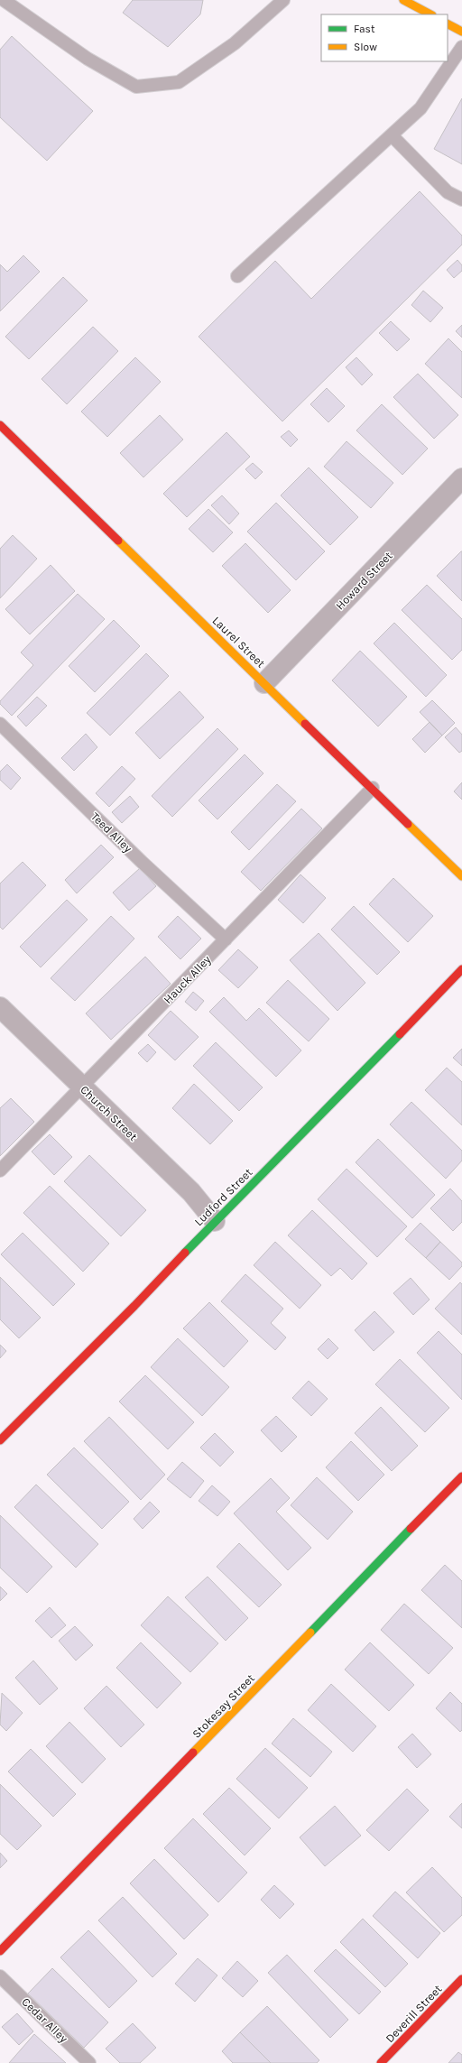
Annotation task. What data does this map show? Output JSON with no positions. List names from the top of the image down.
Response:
{
  "streets": {
    "street": [
      "Howard Street",
      "Laurel Street",
      "Church Street",
      "Ludford Street",
      "Stokesay Street",
      "Deverill Street"
    ],
    "lane": ["Teed Alley", "Hauck Alley", "Cedar Alley"]
  },
  "crossings": [
    ["Howard Street", "Laurel Street"],
    ["Laurel Street", "Hauck Alley"],
    ["Teed Alley", "Hauck Alley"],
    ["Hauck Alley", "Church Street"],
    ["Church Street", "Ludford Street"]
  ],
  "legend": ["Fast", "Slow"]
}
